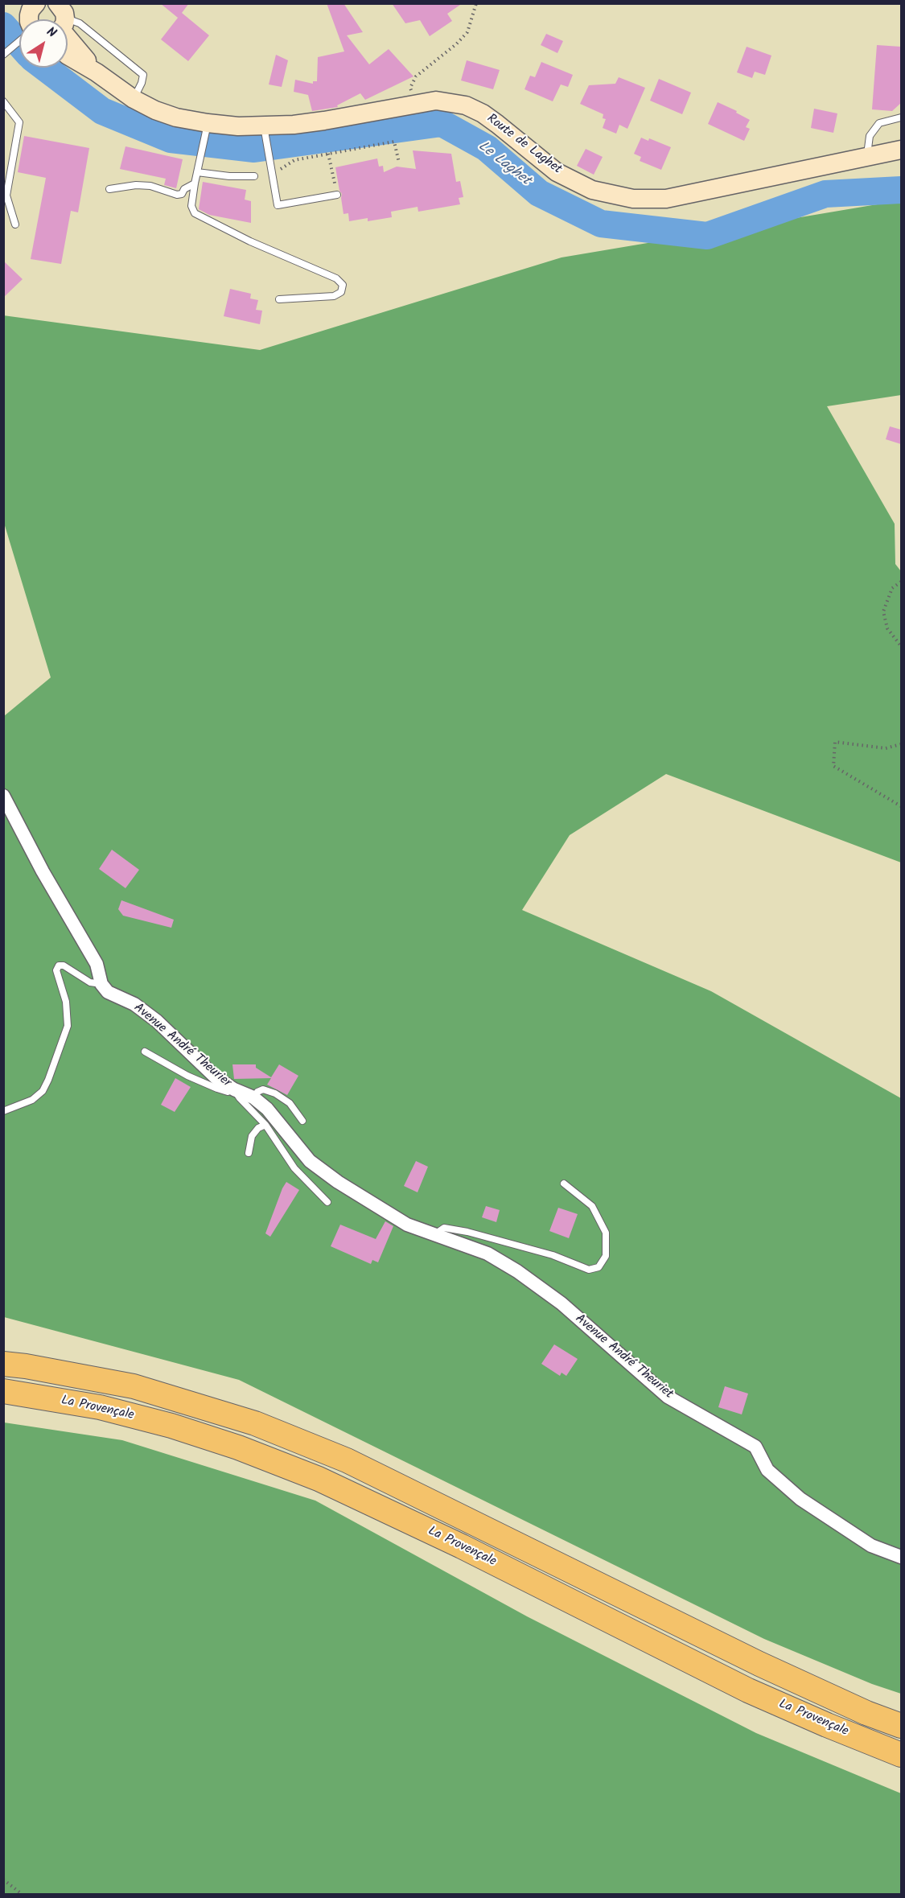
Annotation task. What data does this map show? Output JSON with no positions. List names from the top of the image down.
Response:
{
  "streets": {
    "highway": ["La Provençale"],
    "main road": ["Route de Laghet"],
    "street": ["Avenue André Theurier", "Avenue André Theuriet"]
  },
  "crossings": [
    ["Avenue André Theurier", "Avenue André Theuriet"]
  ],
  "water": ["Le Laghet"],
  "north": "top right"
}
